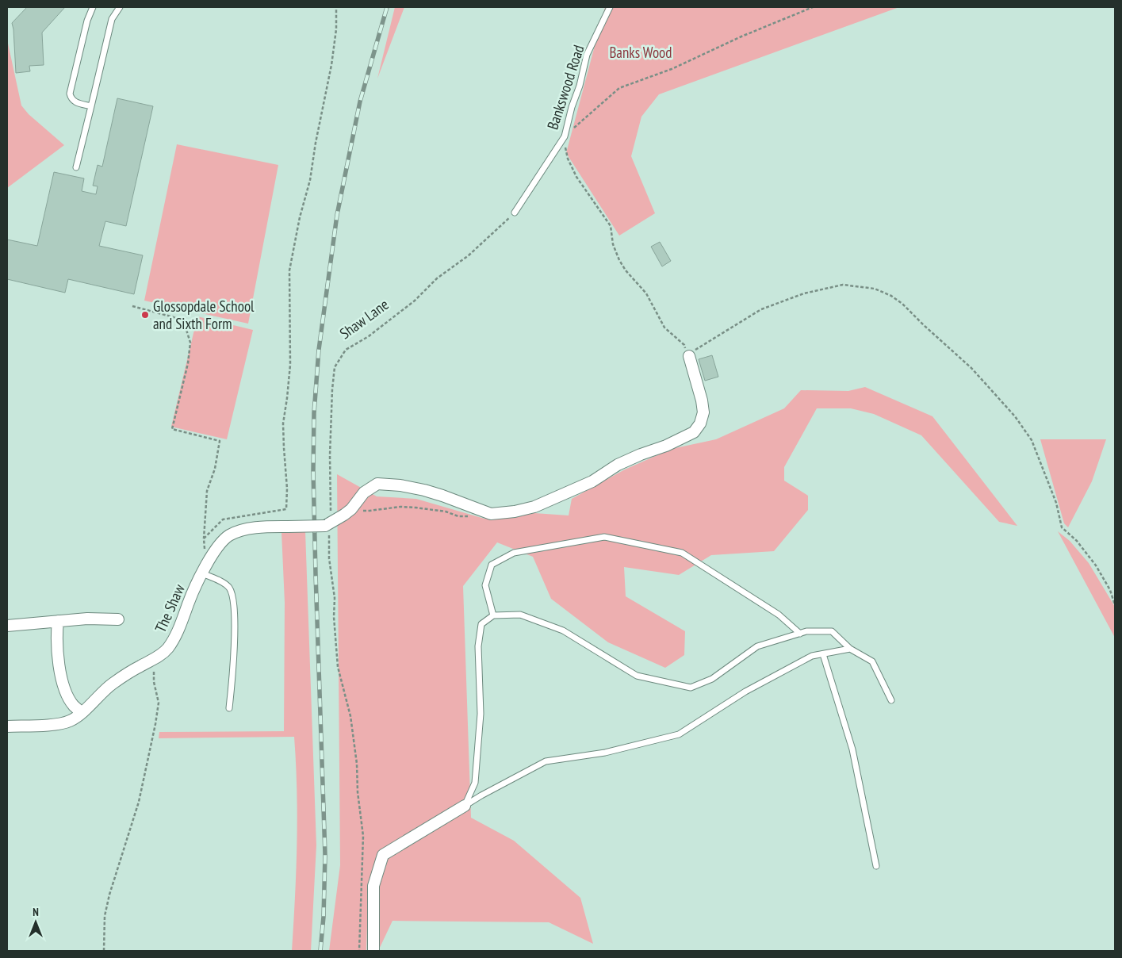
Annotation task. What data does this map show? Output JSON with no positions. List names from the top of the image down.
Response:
{
  "streets": {
    "street": ["The Shaw"],
    "lane": ["Bankswood Road"],
    "path": ["Shaw Lane"]
  },
  "crossings": [
    ["Bankswood Road", "Shaw Lane"],
    ["Shaw Lane", "The Shaw"]
  ],
  "parks": ["Banks Wood"],
  "places": ["Glossopdale School and Sixth Form"],
  "north": "top"
}
